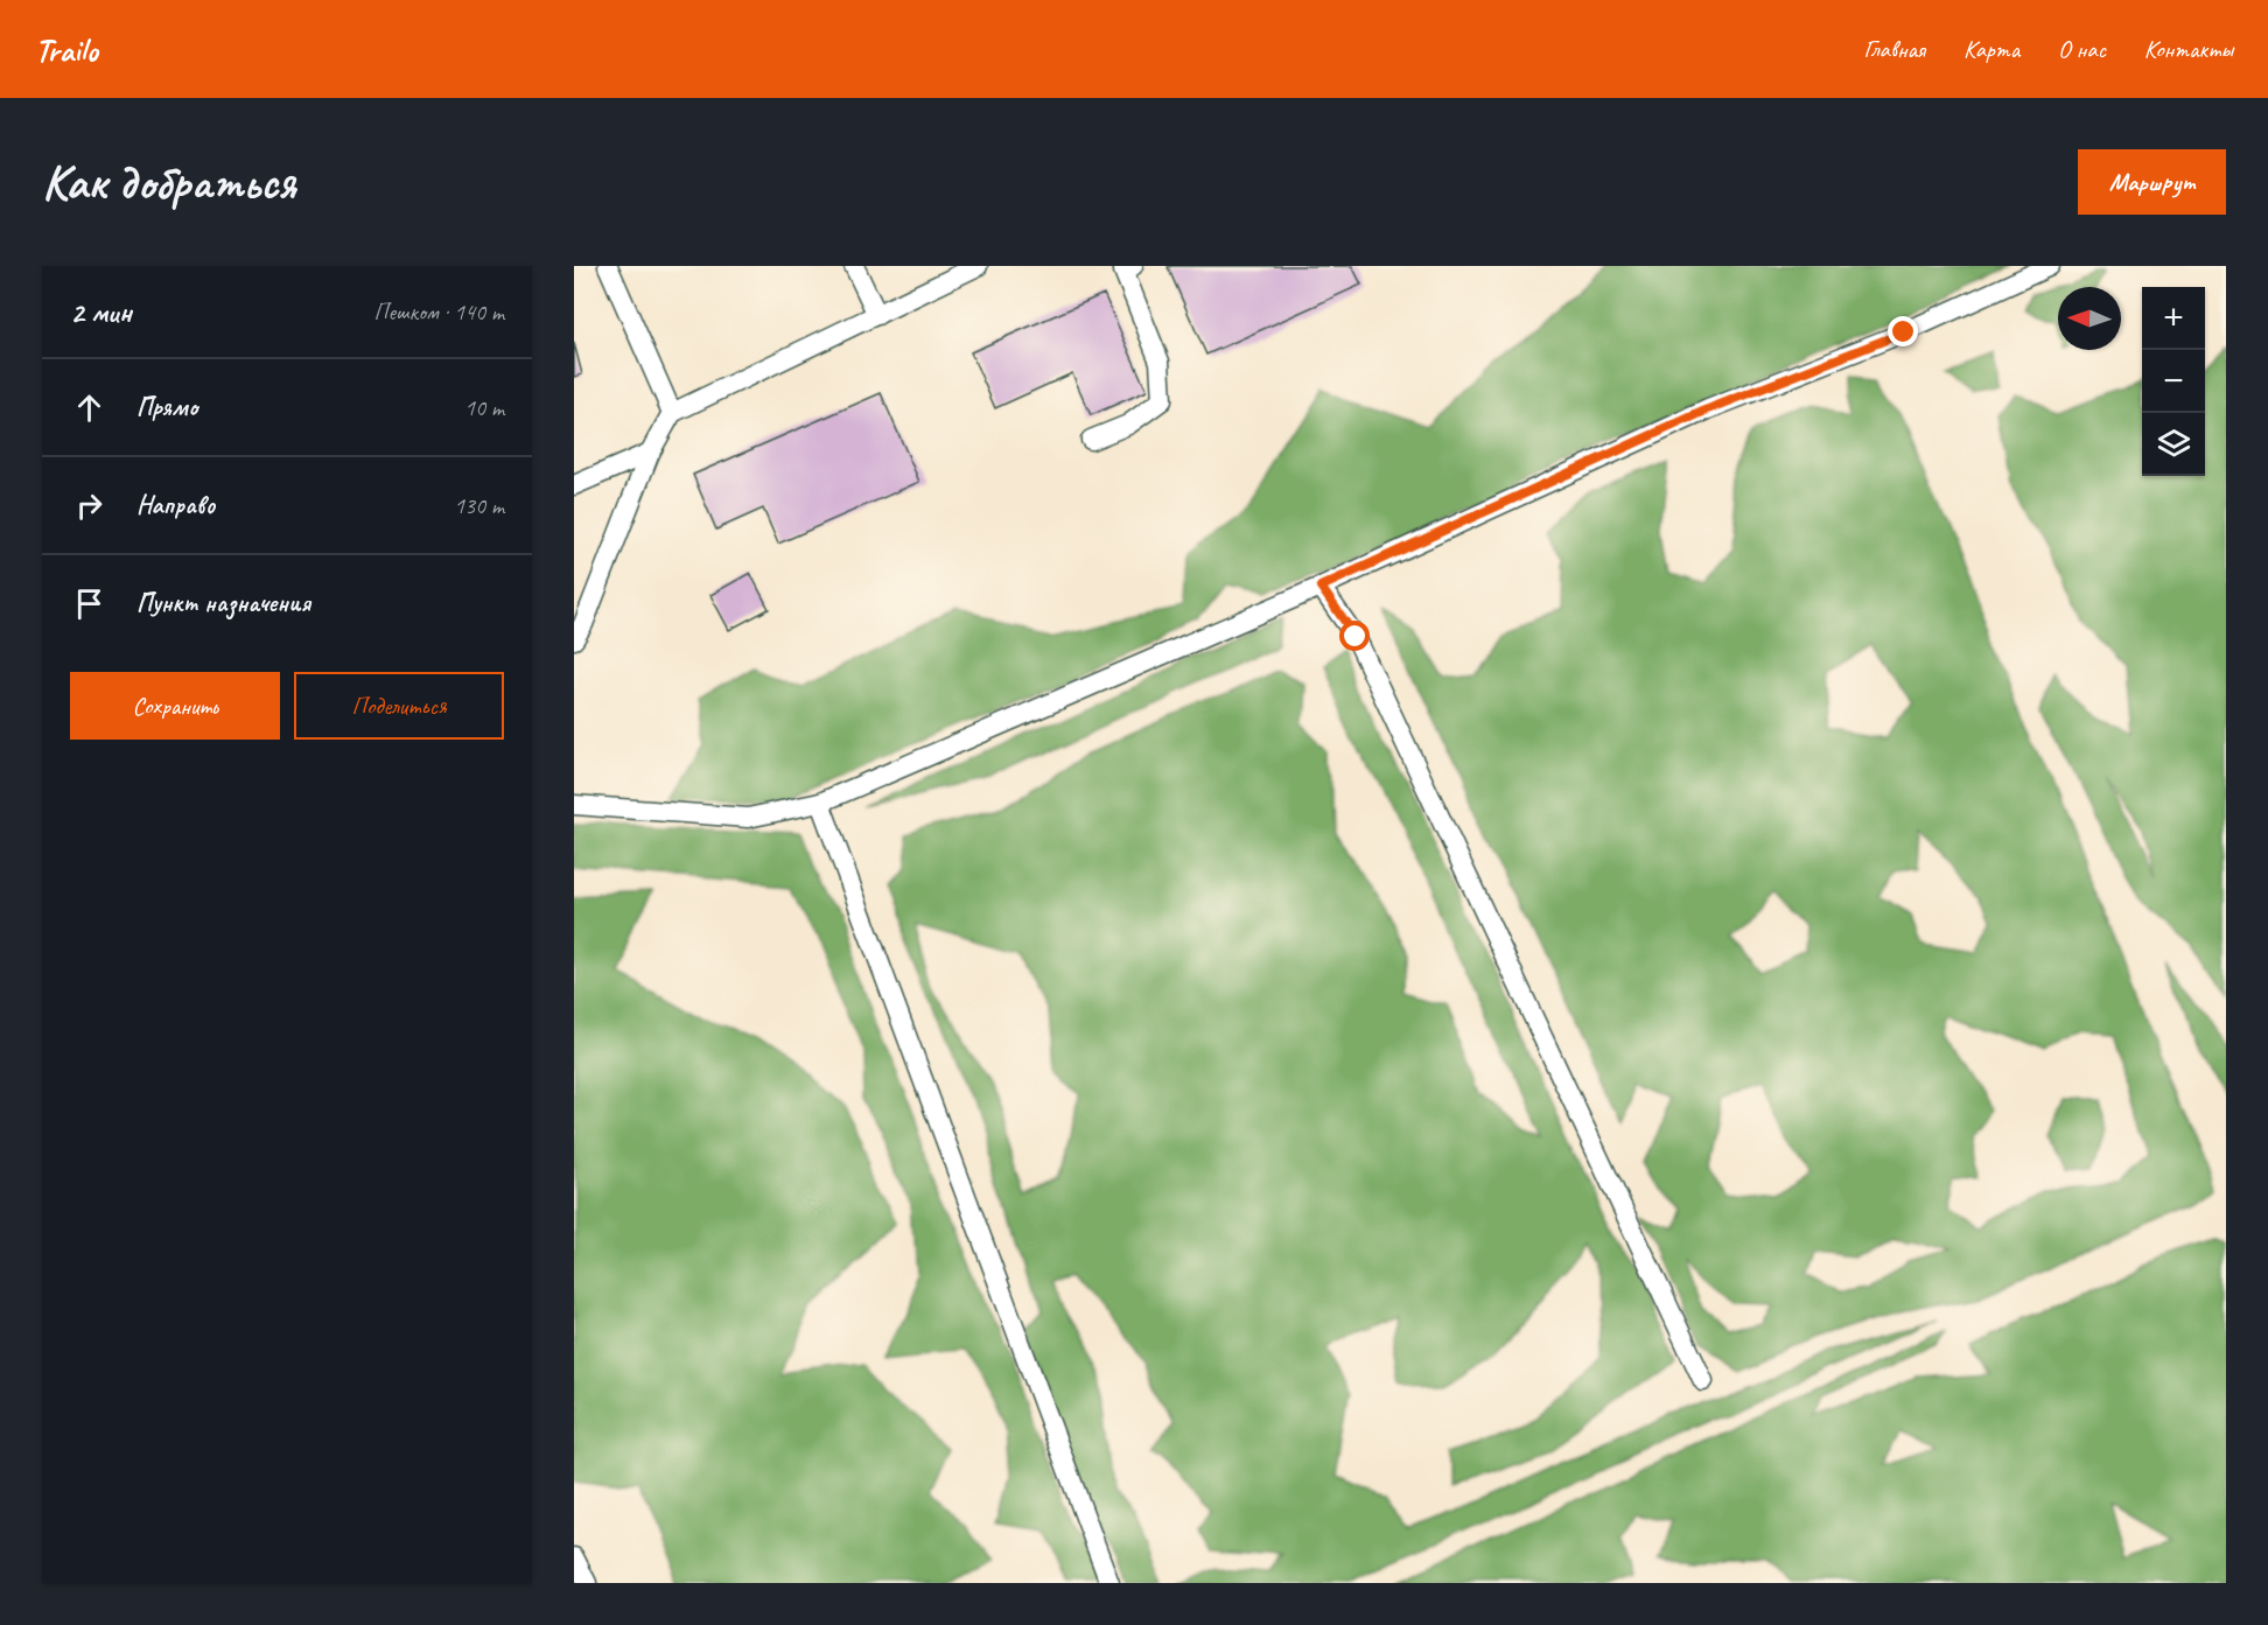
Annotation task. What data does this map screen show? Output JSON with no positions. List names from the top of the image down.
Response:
{
  "north": "left",
  "page": {
    "header": "Trailo",
    "nav": [
      "Главная",
      "Карта",
      "О нас",
      "Контакты"
    ],
    "buttons": [
      "Маршрут",
      ["Сохранить", "Поделиться"]
    ],
    "title": "Как добраться",
    "heading": ["2 мин", "Пешком · 140 m"],
    "map_buttons": ["+", "−"],
    "list": [
      ["Прямо", "10 m"],
      ["Направо", "130 m"],
      "Пункт назначения"
    ]
  }
}
